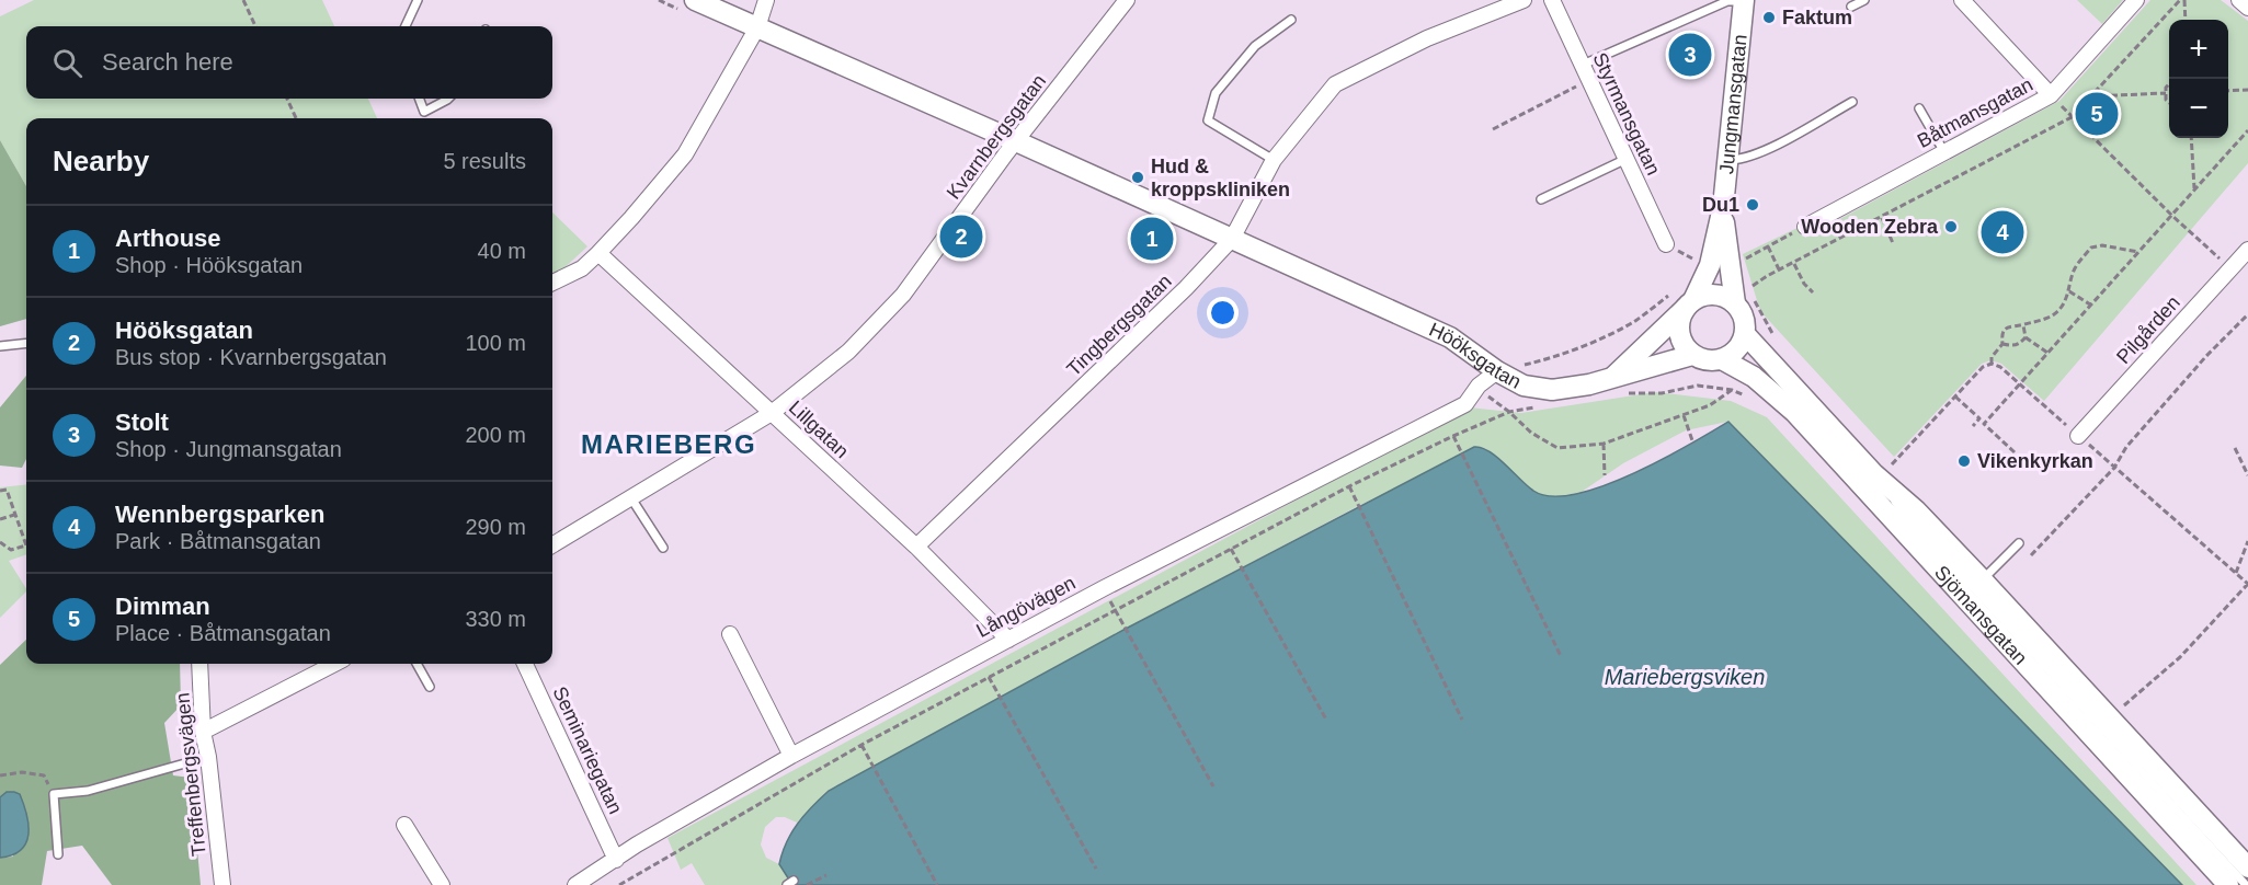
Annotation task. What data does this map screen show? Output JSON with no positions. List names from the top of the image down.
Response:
{
  "streets": {
    "street": [
      "Jungmansgatan",
      "Båtmansgatan",
      "Styrmansgatan",
      "Kvarnbergsgatan",
      "Tingbergsgatan",
      "Pilgården",
      "Hööksgatan",
      "Lillgatan",
      "Långövägen",
      "Sjömansgatan",
      "Seminariegatan",
      "Treffenbergsvägen"
    ]
  },
  "crossings": [
    ["Jungmansgatan", "Hööksgatan"],
    ["Jungmansgatan", "Sjömansgatan"],
    ["Kvarnbergsgatan", "Hööksgatan"],
    ["Kvarnbergsgatan", "Lillgatan"],
    ["Tingbergsgatan", "Hööksgatan"],
    ["Tingbergsgatan", "Lillgatan"],
    ["Hööksgatan", "Långövägen"],
    ["Hööksgatan", "Sjömansgatan"],
    ["Lillgatan", "Långövägen"],
    ["Långövägen", "Seminariegatan"]
  ],
  "districts": ["MARIEBERG"],
  "water": ["Mariebergsviken"],
  "places": [
    "Faktum",
    "Hud & kroppskliniken",
    "Du1",
    "Wooden Zebra",
    "Vikenkyrkan"
  ],
  "page": {
    "map_buttons": ["+", "−"],
    "search": "Search here",
    "pins": [
      "3",
      "5",
      "4",
      "2",
      "1"
    ],
    "heading": ["Nearby", "5 results"],
    "list": [
      {
        "mark": "1",
        "name": "Arthouse",
        "note": "Shop · Hööksgatan",
        "value": "40 m"
      },
      {
        "mark": "2",
        "name": "Hööksgatan",
        "note": "Bus stop · Kvarnbergsgatan",
        "value": "100 m"
      },
      {
        "mark": "3",
        "name": "Stolt",
        "note": "Shop · Jungmansgatan",
        "value": "200 m"
      },
      {
        "mark": "4",
        "name": "Wennbergsparken",
        "note": "Park · Båtmansgatan",
        "value": "290 m"
      },
      {
        "mark": "5",
        "name": "Dimman",
        "note": "Place · Båtmansgatan",
        "value": "330 m"
      }
    ]
  }
}
